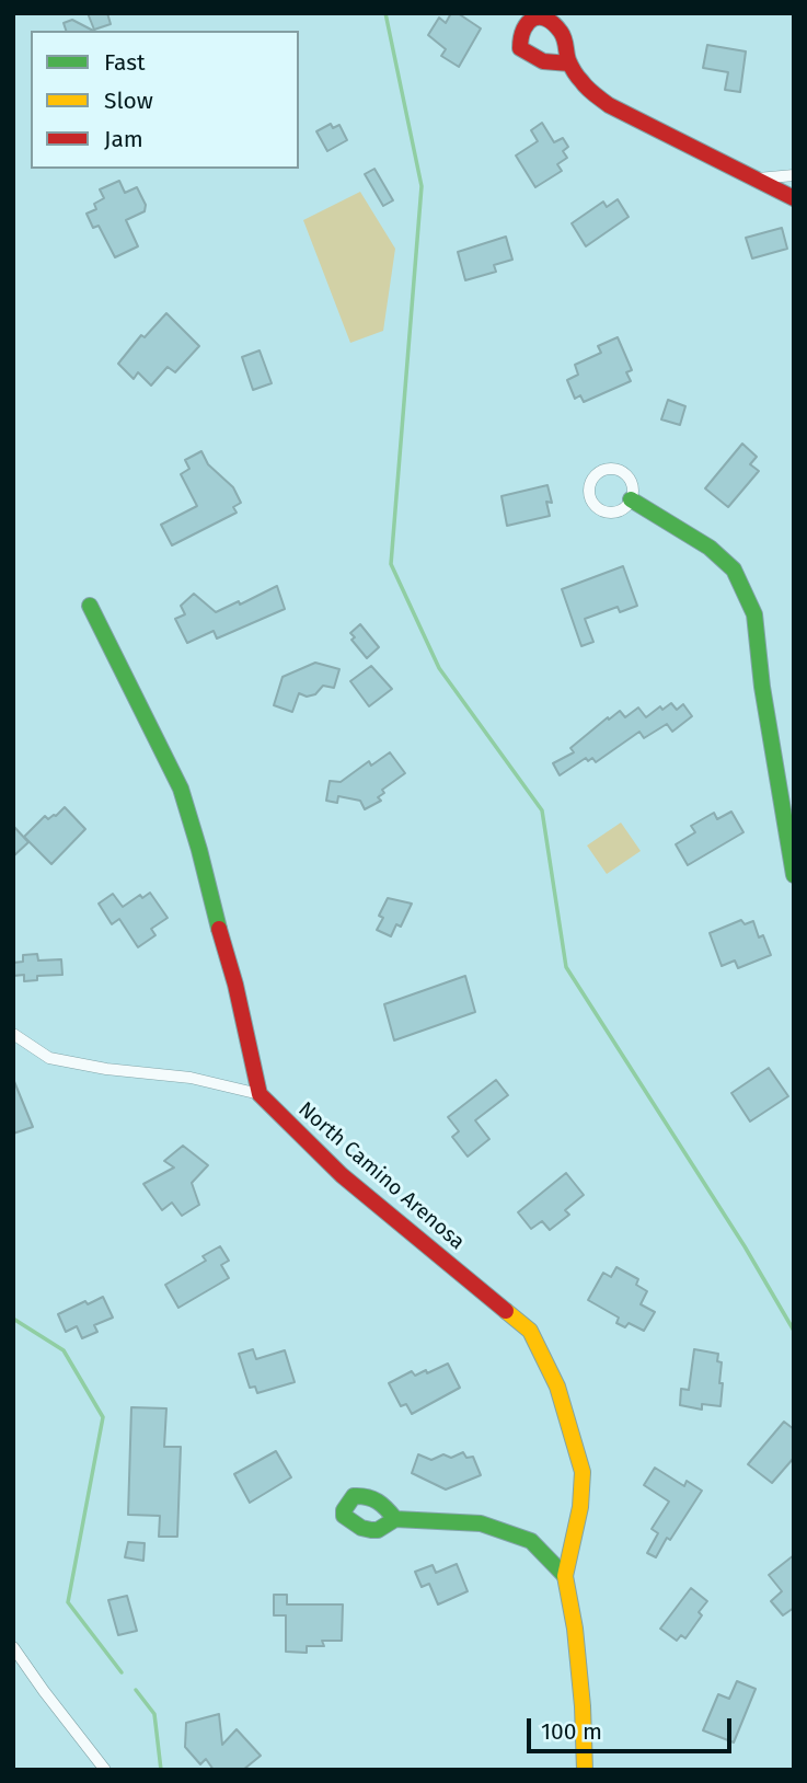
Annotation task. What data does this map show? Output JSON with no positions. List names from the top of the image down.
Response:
{
  "streets": {
    "street": ["North Camino Arenosa"]
  },
  "legend": ["Fast", "Slow", "Jam"],
  "scale_bar": "100 m"
}
